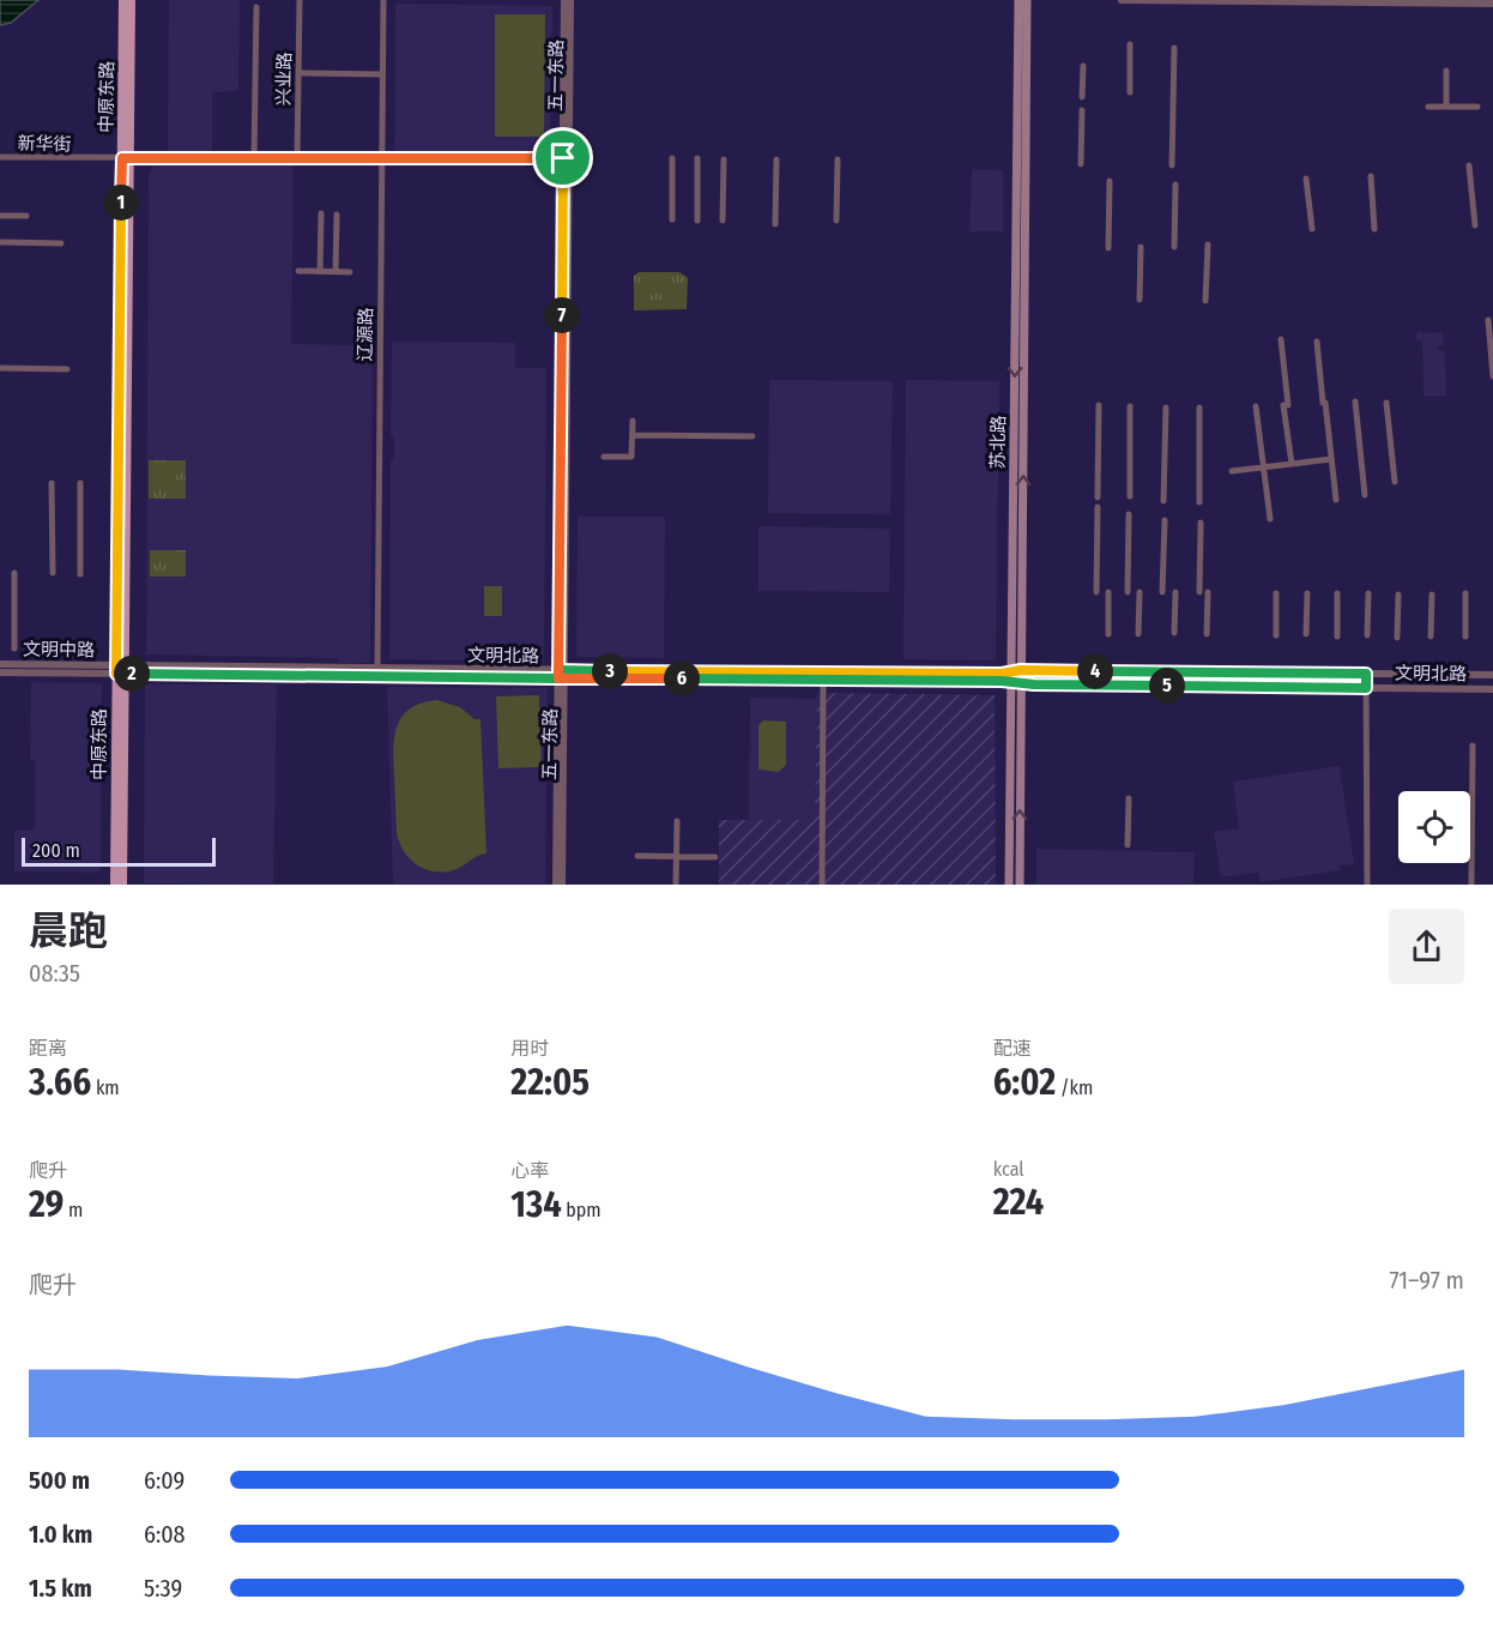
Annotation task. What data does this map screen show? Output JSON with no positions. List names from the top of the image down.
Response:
{
  "streets": {
    "main road": ["中原东路", "苏北路"],
    "street": [
      "五一东路",
      "兴业路",
      "新华街",
      "辽源路",
      "文明中路",
      "文明北路"
    ]
  },
  "crossings": [
    ["五一东路", "新华街"],
    ["五一东路", "文明北路"],
    ["兴业路", "新华街"],
    ["中原东路", "新华街"],
    ["中原东路", "文明中路"],
    ["中原东路", "文明北路"],
    ["新华街", "辽源路"],
    ["辽源路", "文明北路"],
    ["苏北路", "文明北路"],
    ["文明中路", "文明北路"]
  ],
  "scale_bar": "200 m",
  "page": {
    "pins": [
      "1",
      "7",
      "3",
      "4",
      "2",
      "6",
      "5"
    ],
    "scale": "200 m",
    "heading": ["晨跑", "08:35"],
    "stats": [
      ["距离", "3.66 km"],
      ["用时", "22:05"],
      ["配速", "6:02 /km"],
      ["爬升", "29 m"],
      ["心率", "134 bpm"],
      ["kcal", "224"]
    ],
    "chart": ["爬升", "71–97 m"],
    "list": [
      {
        "name": "500 m",
        "note": "6:09"
      },
      {
        "name": "1.0 km",
        "note": "6:08"
      },
      {
        "name": "1.5 km",
        "note": "5:39"
      }
    ]
  }
}
